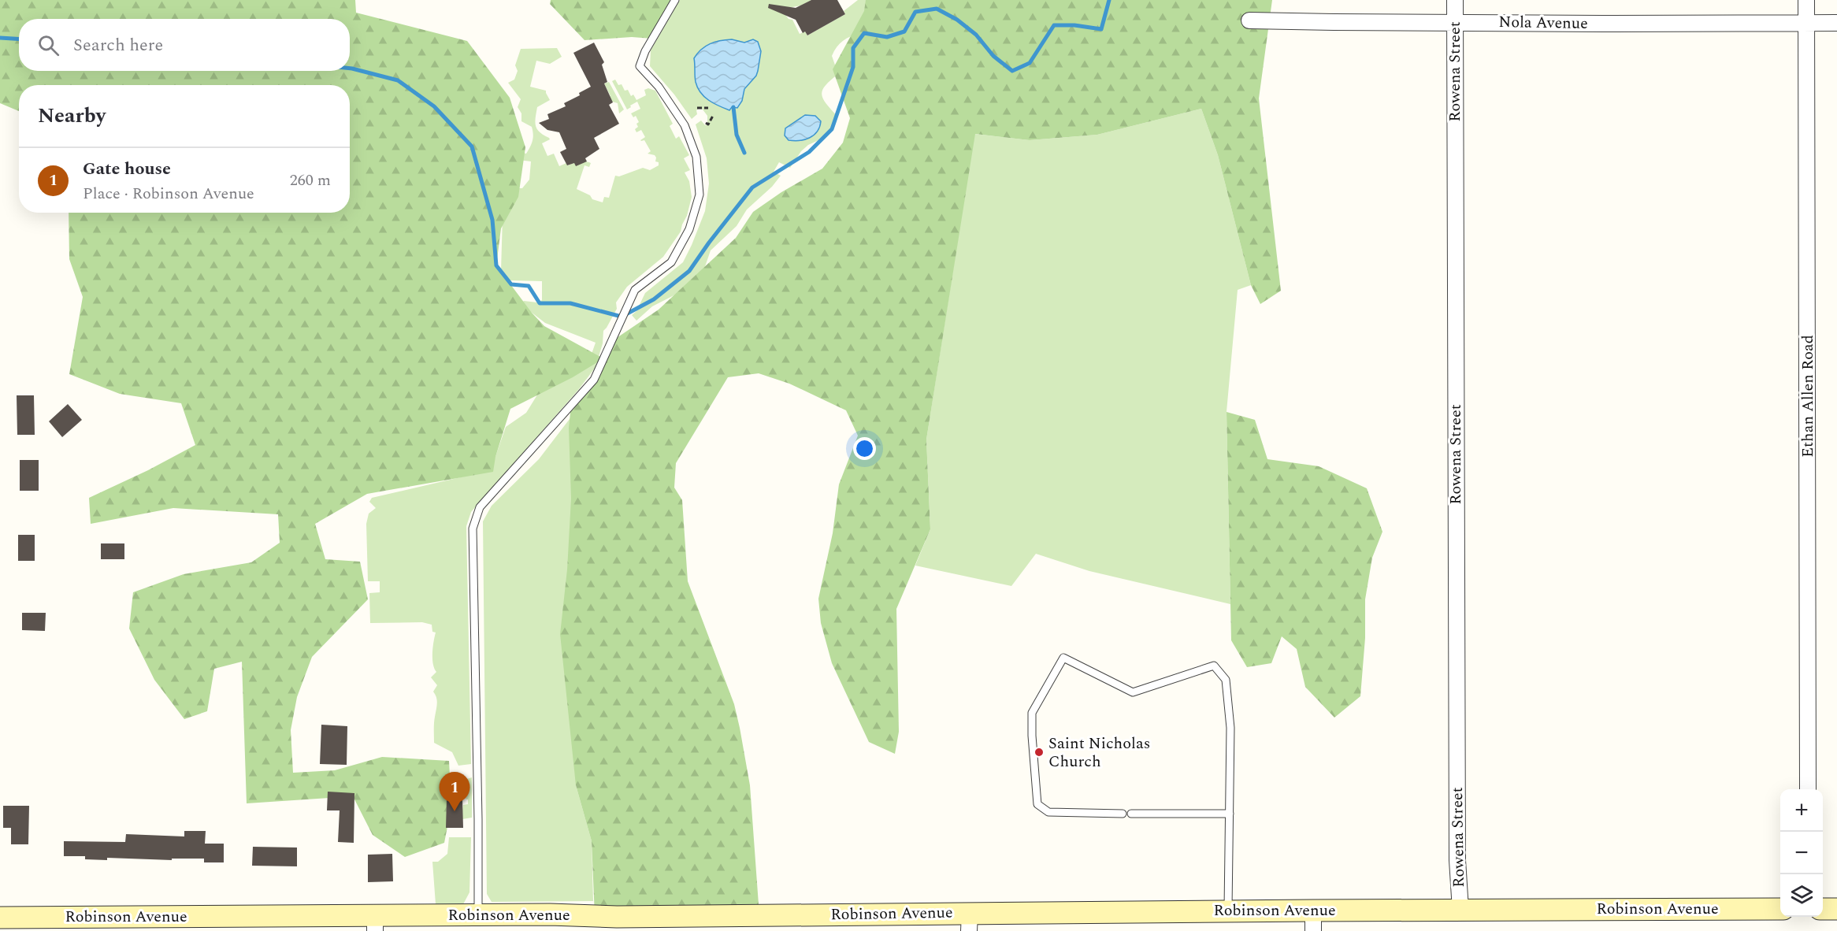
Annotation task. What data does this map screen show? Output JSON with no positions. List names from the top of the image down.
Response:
{
  "streets": {
    "main road": ["Robinson Avenue"],
    "street": ["Nola Avenue", "Rowena Street", "Ethan Allen Road"]
  },
  "crossings": [
    ["Nola Avenue", "Rowena Street"],
    ["Nola Avenue", "Ethan Allen Road"],
    ["Rowena Street", "Robinson Avenue"]
  ],
  "places": ["Saint Nicholas Church"],
  "page": {
    "search": "Search here",
    "heading": "Nearby",
    "list": [
      {
        "mark": "1",
        "name": "Gate house",
        "note": "Place · Robinson Avenue",
        "value": "260 m"
      }
    ],
    "pins": "1",
    "map_buttons": ["+", "−"]
  }
}
